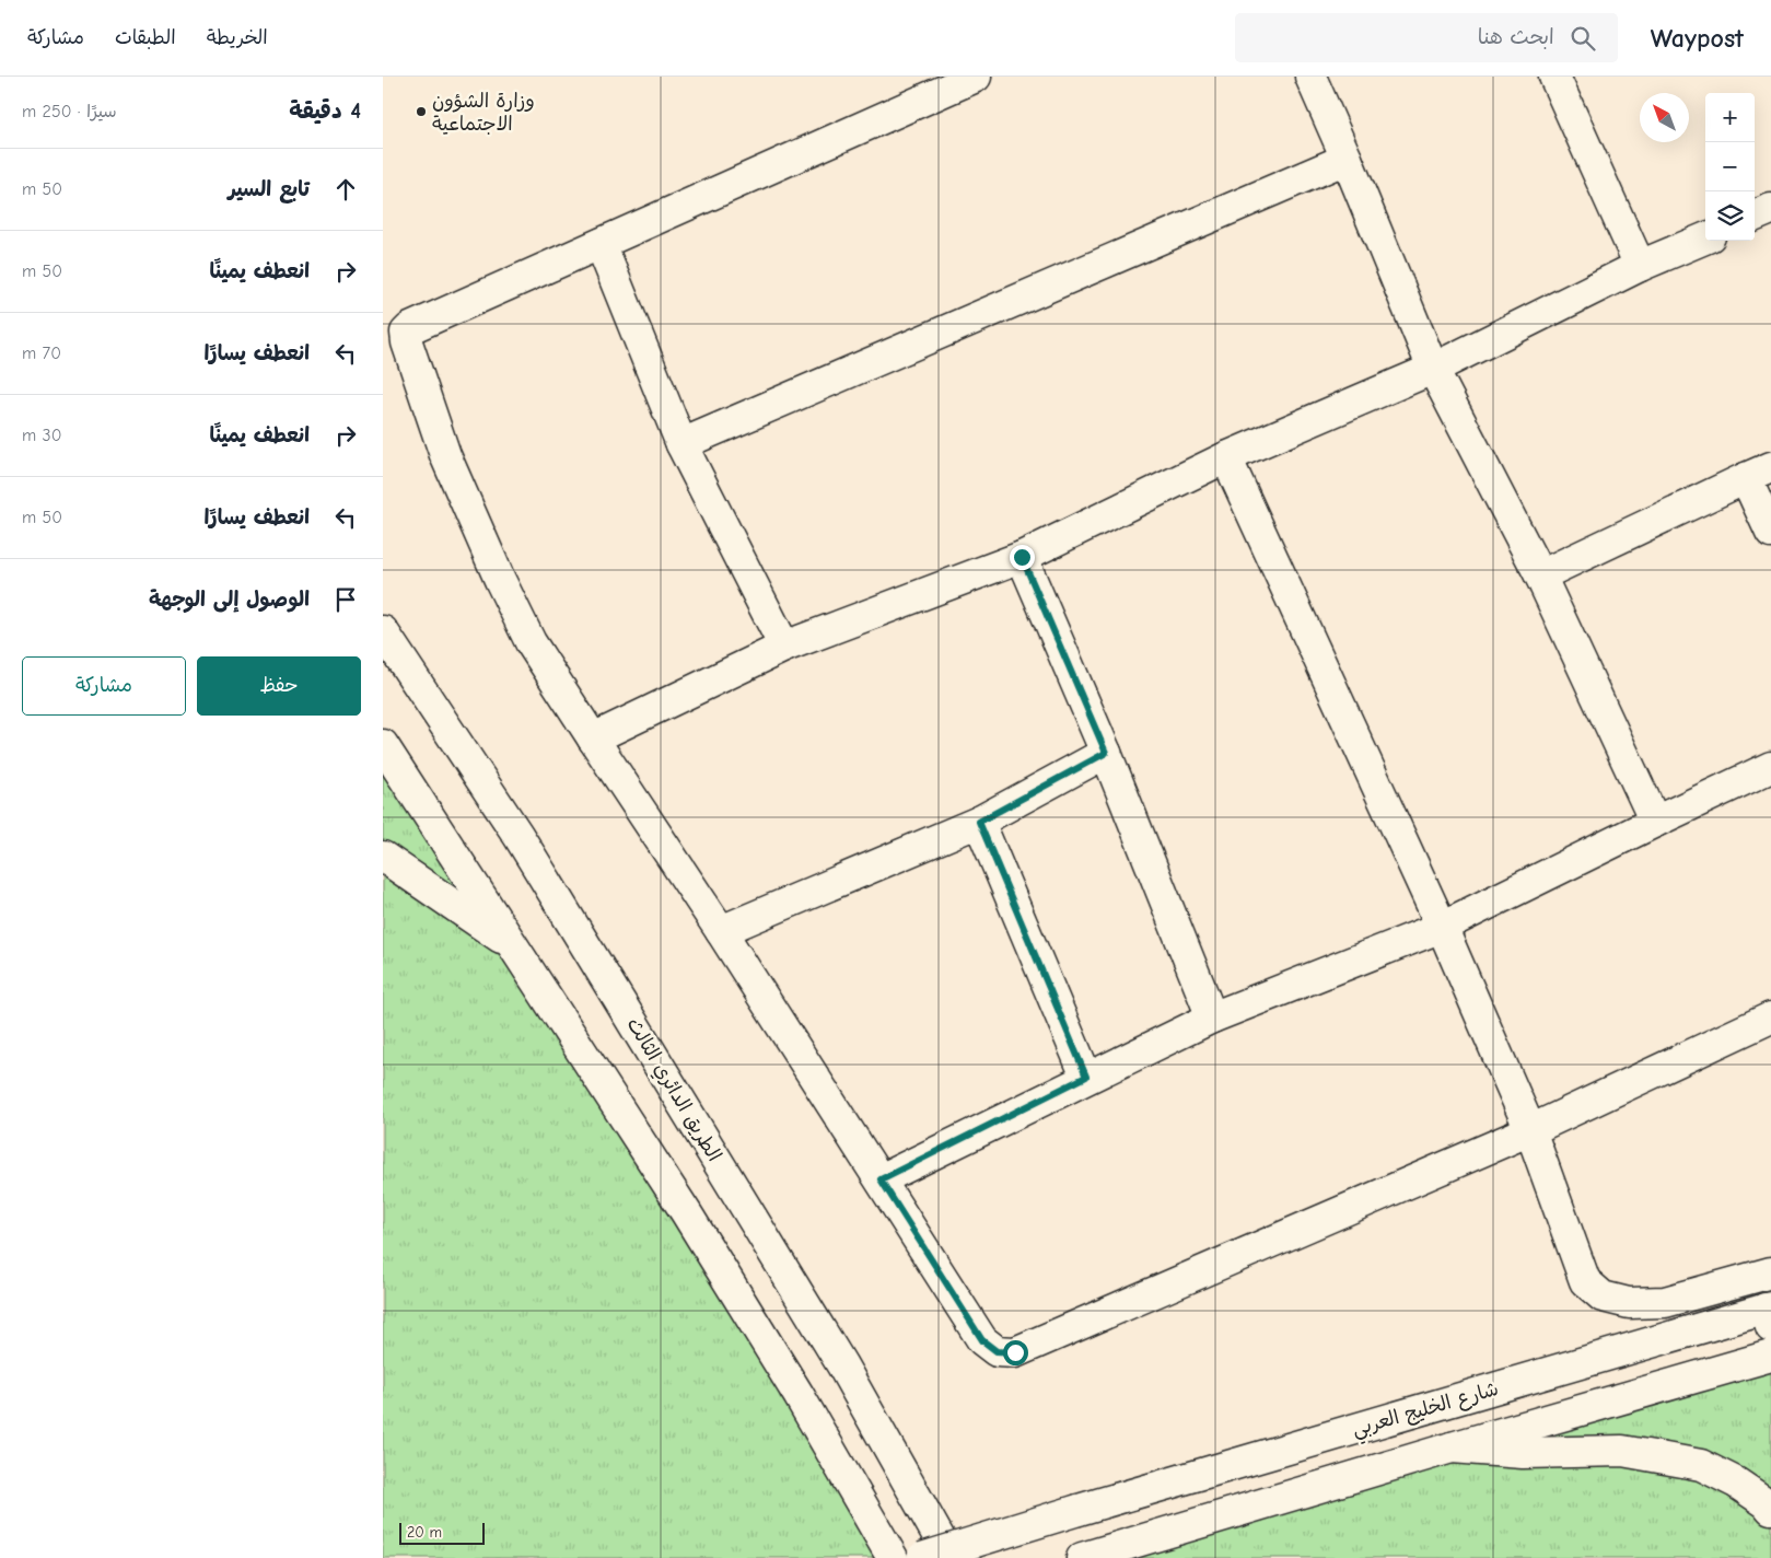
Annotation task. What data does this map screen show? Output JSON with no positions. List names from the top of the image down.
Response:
{
  "streets": {
    "main road": ["الطريق الدائري الثالث", "شارع الخليج العربي"]
  },
  "places": ["وزارة الشؤون الاجتماعية"],
  "scale_bar": "20 m",
  "north": "top left",
  "page": {
    "header": "Waypost",
    "search": "ابحث هنا",
    "nav": ["الخريطة", "الطبقات", "مشاركة"],
    "heading": ["4 دقيقة", "سيرًا · 250 m"],
    "map_buttons": ["+", "−"],
    "list": [
      ["تابع السير", "50 m"],
      ["انعطف يمينًا", "50 m"],
      ["انعطف يسارًا", "70 m"],
      ["انعطف يمينًا", "30 m"],
      ["انعطف يسارًا", "50 m"],
      "الوصول إلى الوجهة"
    ],
    "buttons": ["حفظ", "مشاركة"],
    "scale": "20 m"
  }
}
